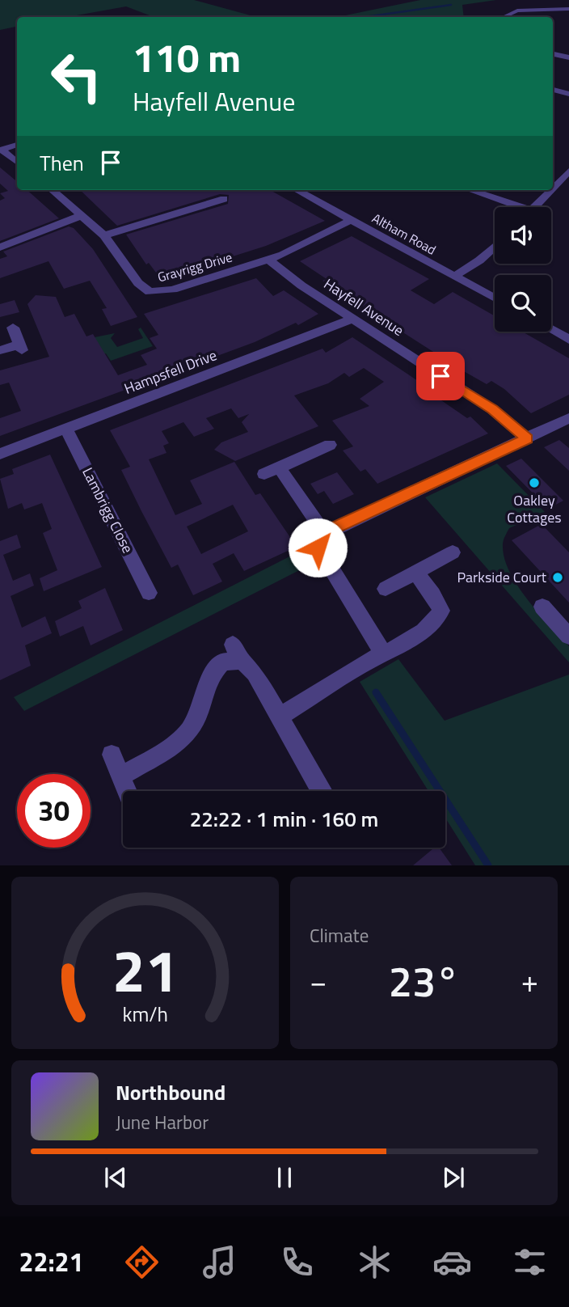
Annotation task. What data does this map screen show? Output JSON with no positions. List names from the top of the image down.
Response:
{
  "streets": {
    "street": [
      "Altham Road",
      "Grayrigg Drive",
      "Hayfell Avenue",
      "Hampsfell Drive",
      "Lambrigg Close"
    ]
  },
  "crossings": [
    ["Altham Road", "Grayrigg Drive"],
    ["Grayrigg Drive", "Hayfell Avenue"],
    ["Hayfell Avenue", "Hampsfell Drive"],
    ["Hampsfell Drive", "Lambrigg Close"]
  ],
  "places": ["Oakley Cottages", "Parkside Court"],
  "page": {
    "turn": ["110 m", "Hayfell Avenue"],
    "then": "Then",
    "limit": "30",
    "trip": "22:22 · 1 min · 160 m",
    "tile": "Climate",
    "heat": ["−", "23°", "+"],
    "song": ["Northbound", "June Harbor"],
    "tabs": "22:21",
    "gauge": ["21", "km/h"]
  }
}
